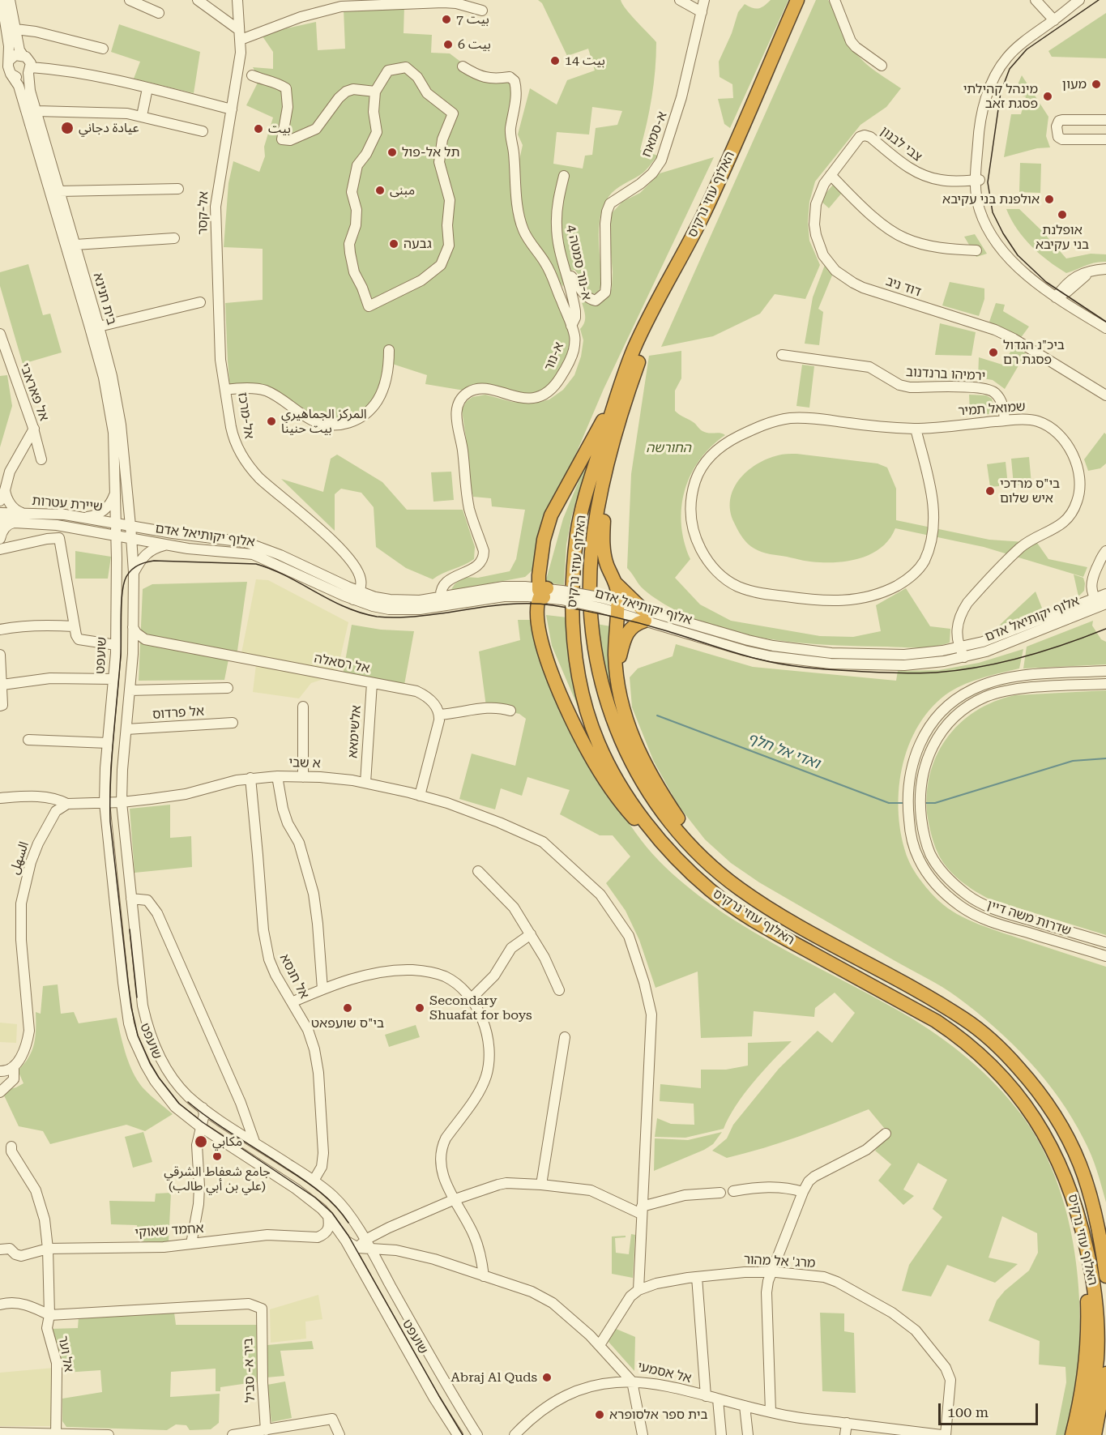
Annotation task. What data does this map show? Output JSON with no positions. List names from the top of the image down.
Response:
{
  "streets": {
    "highway": ["האלוף עוזי נרקיס"],
    "street": [
      "א-סמאח",
      "צבי לבנון",
      "אל-קסר",
      "א-נור סמטה 4",
      "דוד ניב",
      "בית חנינא",
      "א-נור",
      "ירמיהו ברנדנוב",
      "אל פאראבי",
      "שמואל תמיר",
      "אל-מרכז",
      "שיירת עטרות",
      "אלוף יקותיאל אדם",
      "שועפט",
      "אל רסאלה",
      "אל פרדוס",
      "אלשימאא",
      "א שבי",
      "السهل",
      "שדרות משה דיין",
      "אל חנסא",
      "אחמד שאוקי",
      "מרג' אל מהור",
      "אל וער",
      "ביר א- סביל",
      "אל אסמעי"
    ]
  },
  "crossings": [
    ["א-סמאח", "א-נור סמטה 4"],
    ["צבי לבנון", "דוד ניב"],
    ["אל-קסר", "אל-מרכז"],
    ["א-נור סמטה 4", "א-נור"],
    ["בית חנינא", "שיירת עטרות"],
    ["בית חנינא", "אלוף יקותיאל אדם"],
    ["בית חנינא", "שועפט"],
    ["א-נור", "אלוף יקותיאל אדם"],
    ["ירמיהו ברנדנוב", "שמואל תמיר"],
    ["שמואל תמיר", "אלוף יקותיאל אדם"],
    ["אל-מרכז", "אלוף יקותיאל אדם"],
    ["שיירת עטרות", "אלוף יקותיאל אדם"],
    ["שיירת עטרות", "שועפט"],
    ["אלוף יקותיאל אדם", "שועפט"],
    ["שועפט", "אל פרדוס"],
    ["שועפט", "א שבי"],
    ["שועפט", "אל חנסא"],
    ["שועפט", "אחמד שאוקי"],
    ["שועפט", "אל אסמעי"],
    ["אל רסאלה", "אלשימאא"],
    ["אלשימאא", "א שבי"],
    ["א שבי", "אל חנסא"],
    ["א שבי", "מרג' אל מהור"],
    ["אחמד שאוקי", "אל וער"],
    ["אל וער", "ביר א- סביל"]
  ],
  "water": ["ואדי אל חלף"],
  "parks": ["החורשה"],
  "places": [
    "بيت 7",
    "بيت 6",
    "بيت 14",
    "מעון",
    "מינהל קהילתי פסגת זאב",
    "عيادة دجاني",
    "بيت",
    "תל אל-פול",
    "مبنى",
    "אולפנת בני עקיבא",
    "אופלנת בני עקיבא",
    "גבעה",
    "ביכ\"נ הגדול פסגת רם",
    "المركز الجماهيري بيت حنينا",
    "בי\"ס מרדכי איש שלום",
    "בי\"ס שועפאט",
    "Secondary Shuafat for boys",
    "مكابي",
    "جامع شعفاط الشرقي (علي بن أبي طالب)",
    "Abraj Al Quds",
    "בית ספר אלסופרא"
  ],
  "scale_bar": "100 m"
}
